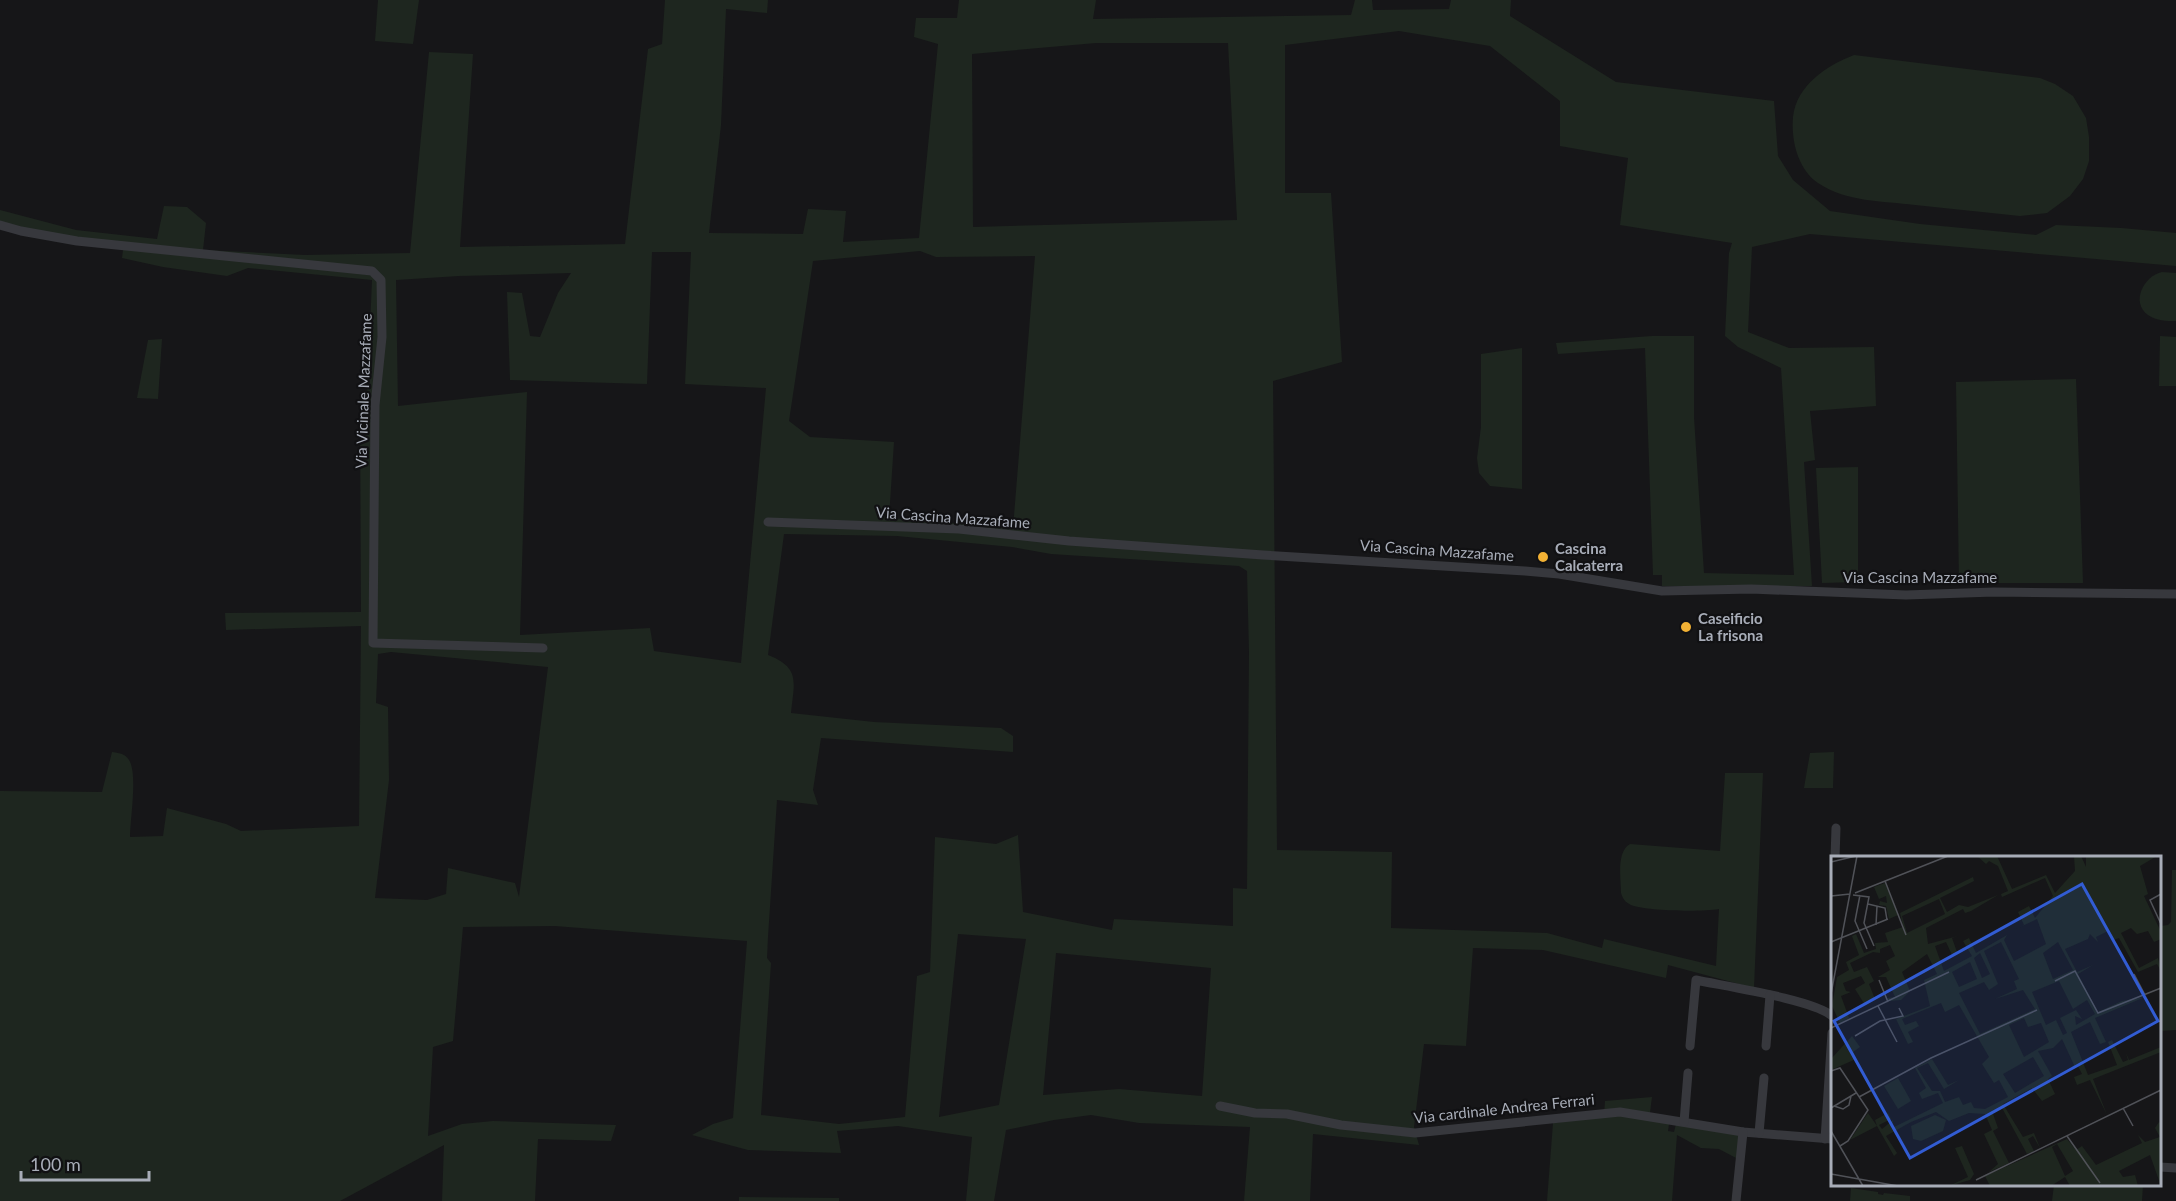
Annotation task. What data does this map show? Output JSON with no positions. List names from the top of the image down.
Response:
{
  "streets": {
    "street": ["Via Vicinale Mazzafame", "Via Cascina Mazzafame", "Via cardinale Andrea Ferrari"]
  },
  "places": ["Cascina Calcaterra", "Caseificio La frisona"],
  "scale_bar": "100 m"
}
